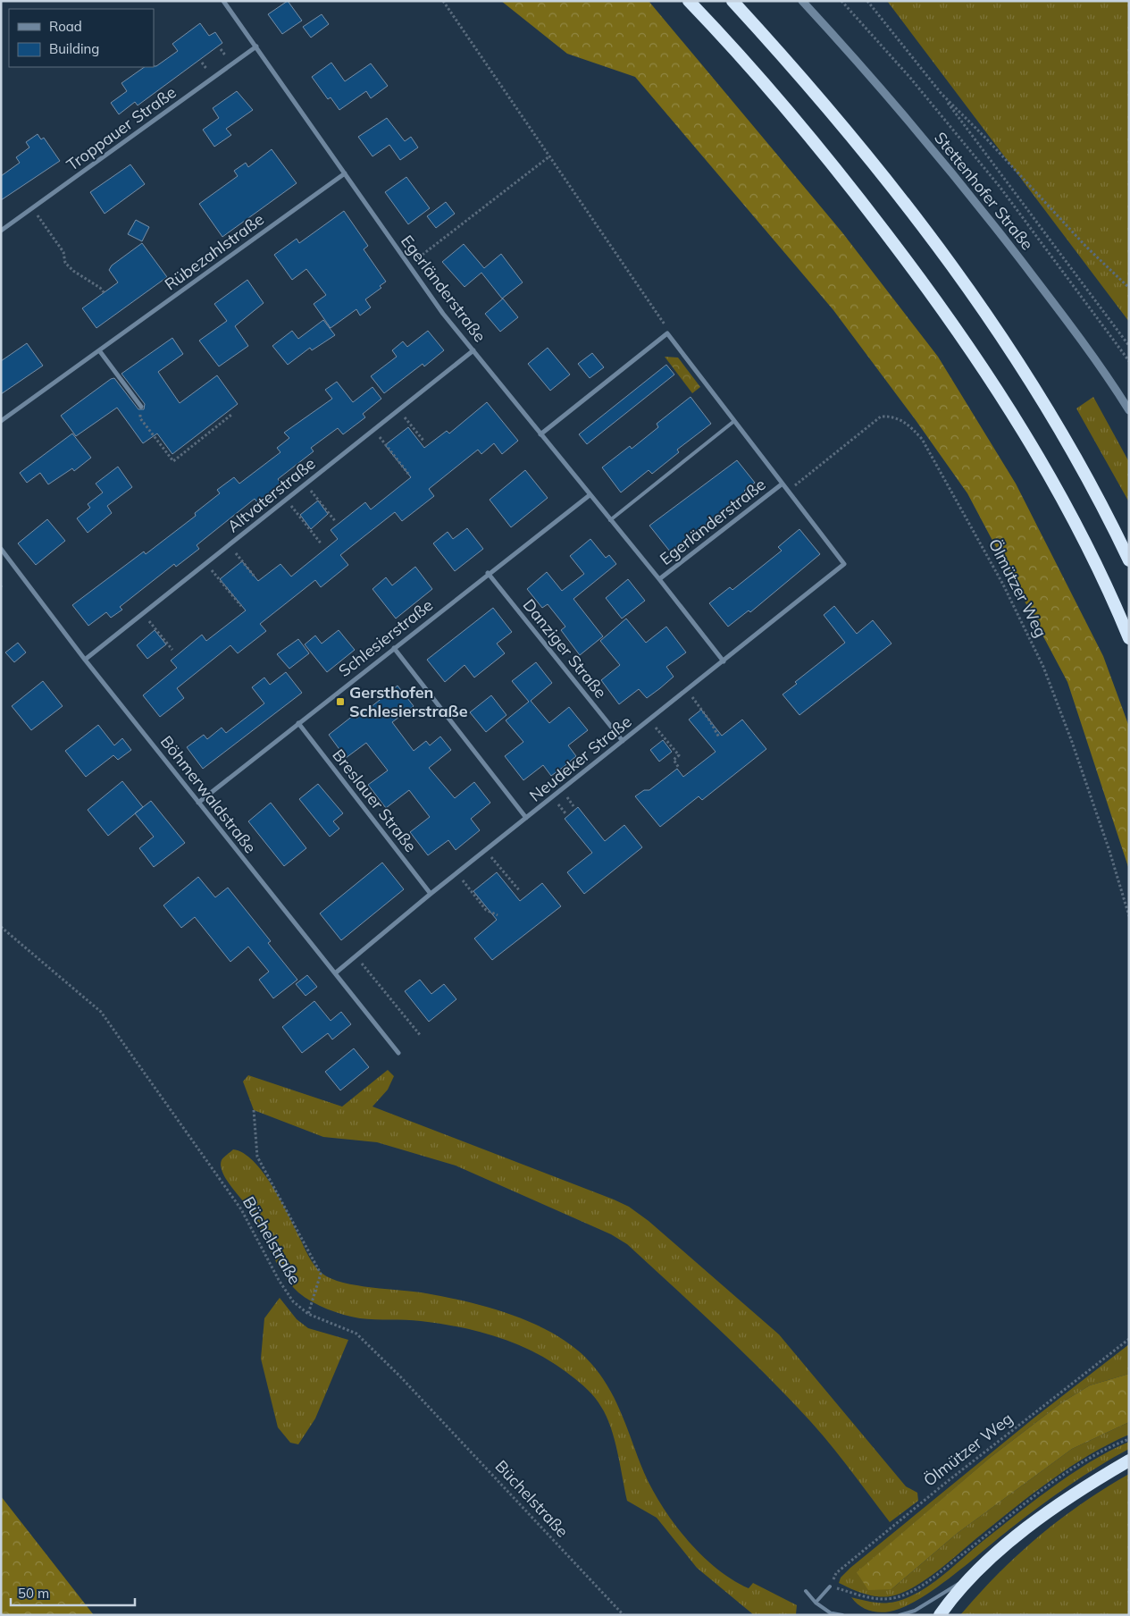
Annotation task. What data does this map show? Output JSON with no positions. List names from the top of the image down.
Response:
{
  "streets": {
    "street": [
      "Troppauer Straße",
      "Stettenhofer Straße",
      "Rübezahlstraße",
      "Egerländerstraße",
      "Altvaterstraße",
      "Schlesierstraße",
      "Danziger Straße",
      "Neudeker Straße",
      "Böhmerwaldstraße",
      "Breslauer Straße"
    ],
    "path": ["Ölmützer Weg", "Büchelstraße"]
  },
  "crossings": [
    ["Troppauer Straße", "Egerländerstraße"],
    ["Rübezahlstraße", "Egerländerstraße"],
    ["Egerländerstraße", "Altvaterstraße"],
    ["Egerländerstraße", "Schlesierstraße"],
    ["Egerländerstraße", "Neudeker Straße"],
    ["Altvaterstraße", "Böhmerwaldstraße"],
    ["Ölmützer Weg", "Neudeker Straße"],
    ["Schlesierstraße", "Danziger Straße"],
    ["Schlesierstraße", "Böhmerwaldstraße"],
    ["Schlesierstraße", "Breslauer Straße"],
    ["Danziger Straße", "Neudeker Straße"],
    ["Neudeker Straße", "Böhmerwaldstraße"],
    ["Neudeker Straße", "Breslauer Straße"]
  ],
  "places": {
    "transit": ["Gersthofen Schlesierstraße"]
  },
  "legend": ["Road", "Building"],
  "scale_bar": "50 m"
}
